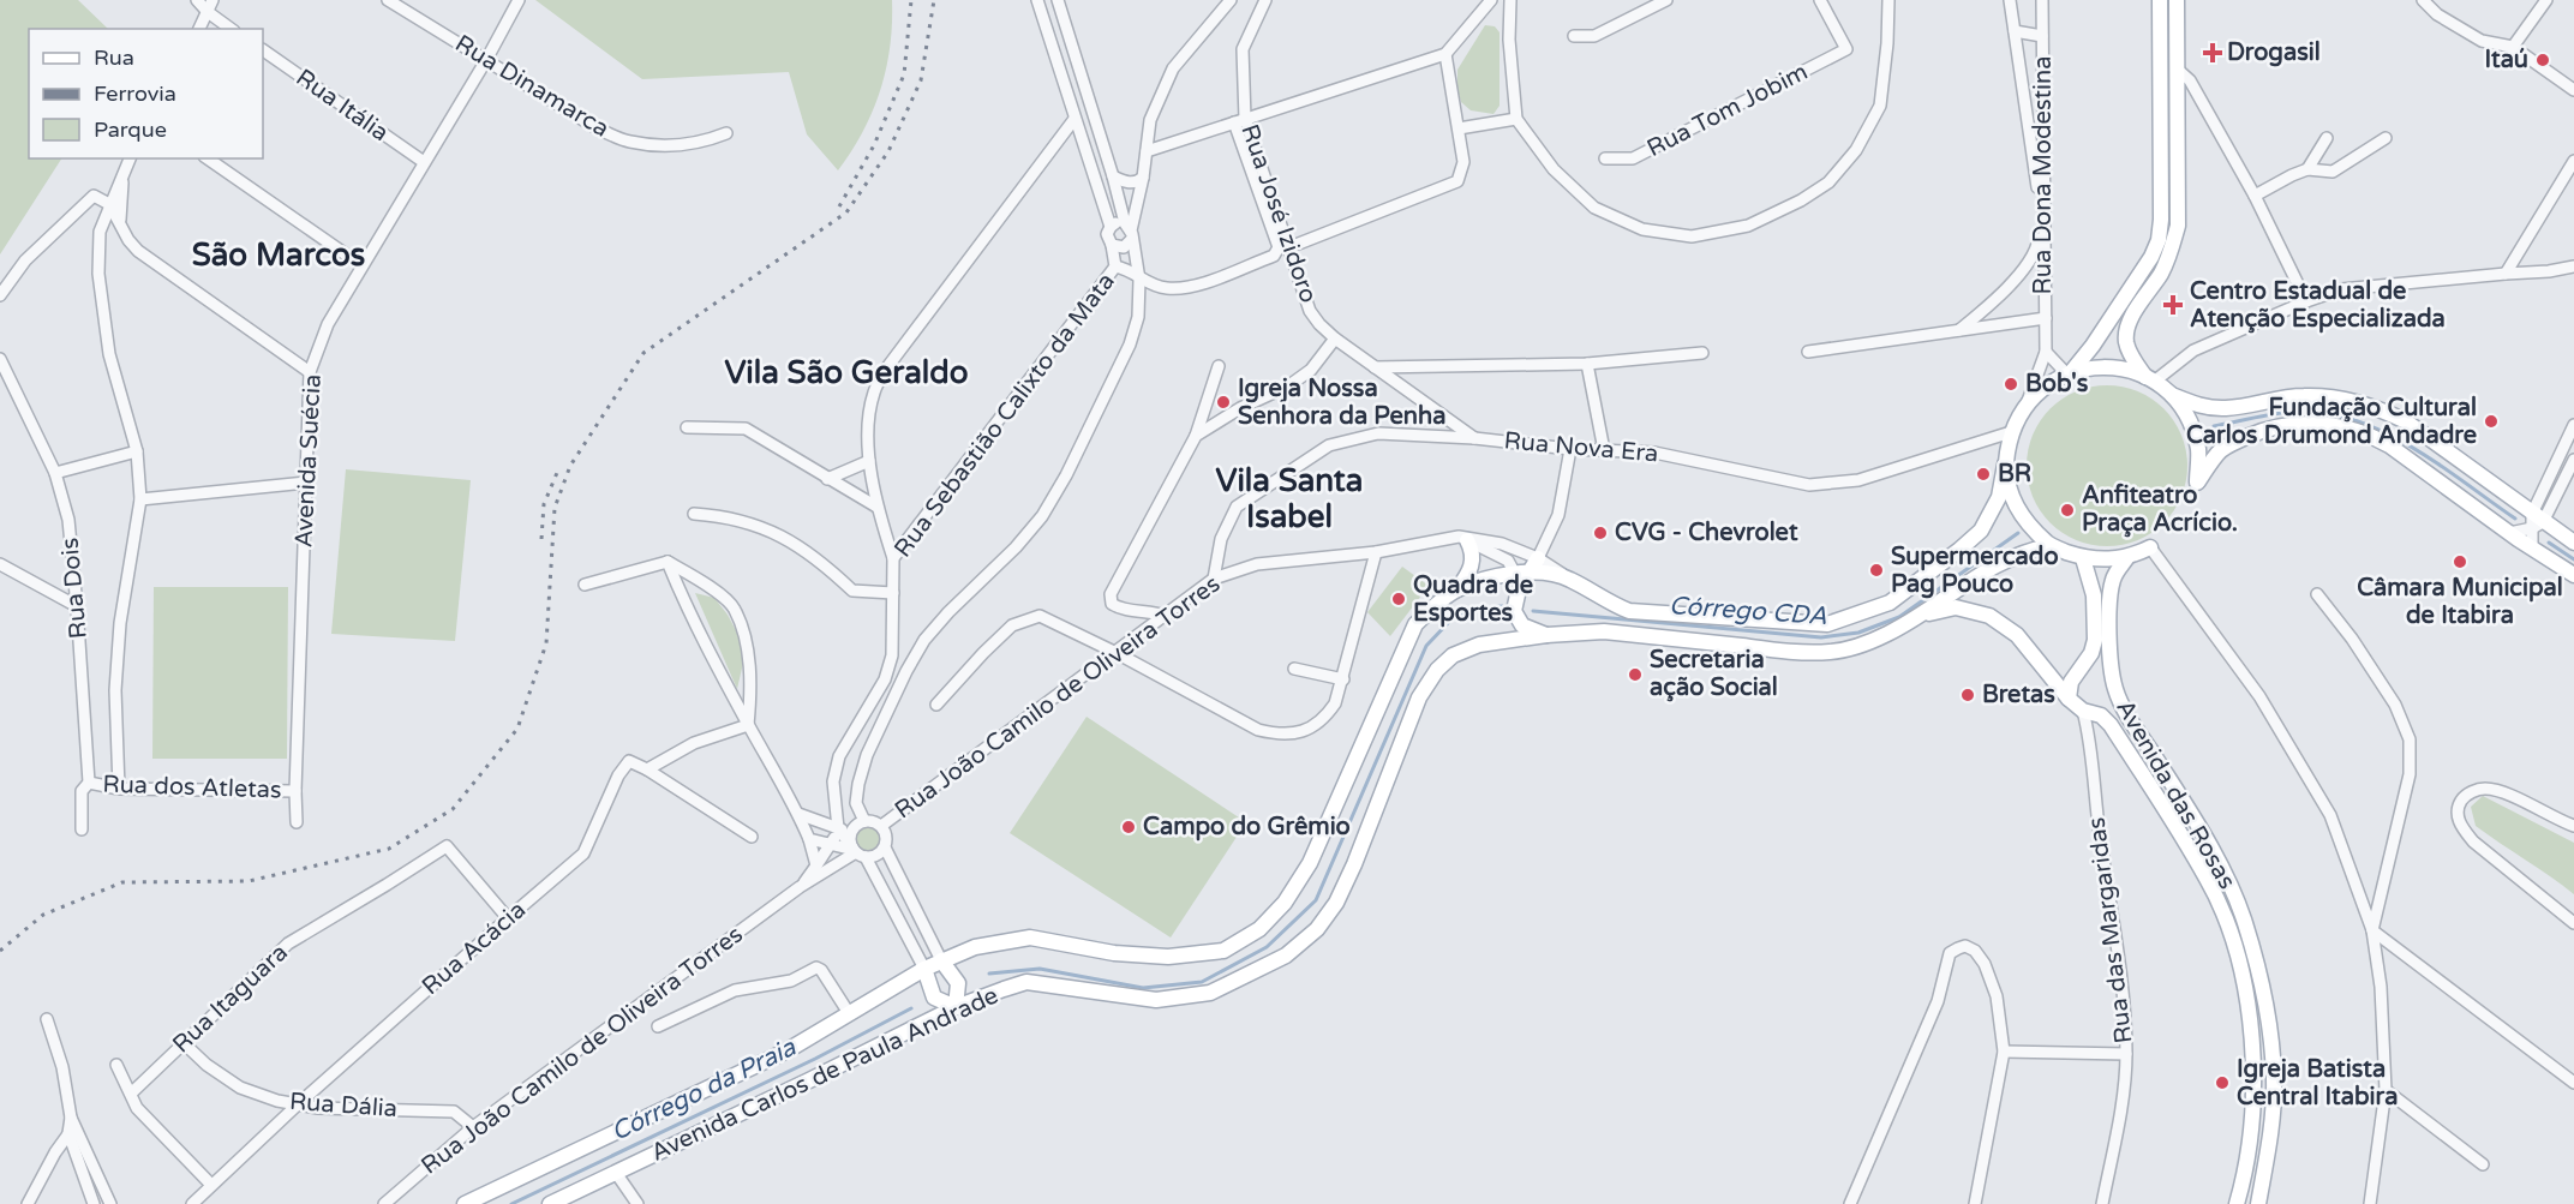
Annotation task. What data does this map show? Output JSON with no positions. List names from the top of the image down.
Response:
{
  "streets": {
    "main road": ["Avenida das Rosas", "Avenida Carlos de Paula Andrade"],
    "street": [
      "Rua Dinamarca",
      "Rua Itália",
      "Rua Tom Jobim",
      "Rua Dona Modestina",
      "Rua José Izidoro",
      "Rua Sebastião Calixto da Mata",
      "Rua Nova Era",
      "Avenida Suécia",
      "Rua Dois",
      "Rua João Camilo de Oliveira Torres",
      "Rua dos Atletas",
      "Rua das Margaridas",
      "Rua Acácia",
      "Rua Itaguara",
      "Rua Dália"
    ]
  },
  "crossings": [
    ["Rua Dinamarca", "Avenida Suécia"],
    ["Rua Itália", "Avenida Suécia"],
    ["Rua Dona Modestina", "Avenida Carlos de Paula Andrade"],
    ["Rua José Izidoro", "Rua Sebastião Calixto da Mata"],
    ["Rua José Izidoro", "Rua Nova Era"],
    ["Rua Nova Era", "Rua João Camilo de Oliveira Torres"],
    ["Rua Nova Era", "Avenida Carlos de Paula Andrade"],
    ["Avenida Suécia", "Rua dos Atletas"],
    ["Rua Dois", "Rua dos Atletas"],
    ["Rua João Camilo de Oliveira Torres", "Avenida Carlos de Paula Andrade"],
    ["Rua João Camilo de Oliveira Torres", "Rua Dália"],
    ["Avenida das Rosas", "Rua das Margaridas"],
    ["Avenida das Rosas", "Avenida Carlos de Paula Andrade"],
    ["Rua Acácia", "Rua Itaguara"],
    ["Rua Acácia", "Rua Dália"],
    ["Rua Itaguara", "Rua Dália"]
  ],
  "districts": ["São Marcos", "Vila São Geraldo", "Vila Santa Isabel"],
  "water": ["Córrego CDA", "Córrego da Praia"],
  "places": {
    "health": ["Drogasil", "Centro Estadual de Atenção Especializada"],
    "other": [
      "Itaú",
      "Bob's",
      "Igreja Nossa Senhora da Penha",
      "Fundação Cultural Carlos Drumond Andadre",
      "BR",
      "Anfiteatro Praça Acrício.",
      "CVG - Chevrolet",
      "Câmara Municipal de Itabira",
      "Supermercado Pag Pouco",
      "Quadra de Esportes",
      "Secretaria ação Social",
      "Bretas",
      "Campo do Grêmio",
      "Igreja Batista Central Itabira"
    ]
  },
  "legend": ["Rua", "Ferrovia", "Parque"]
}
